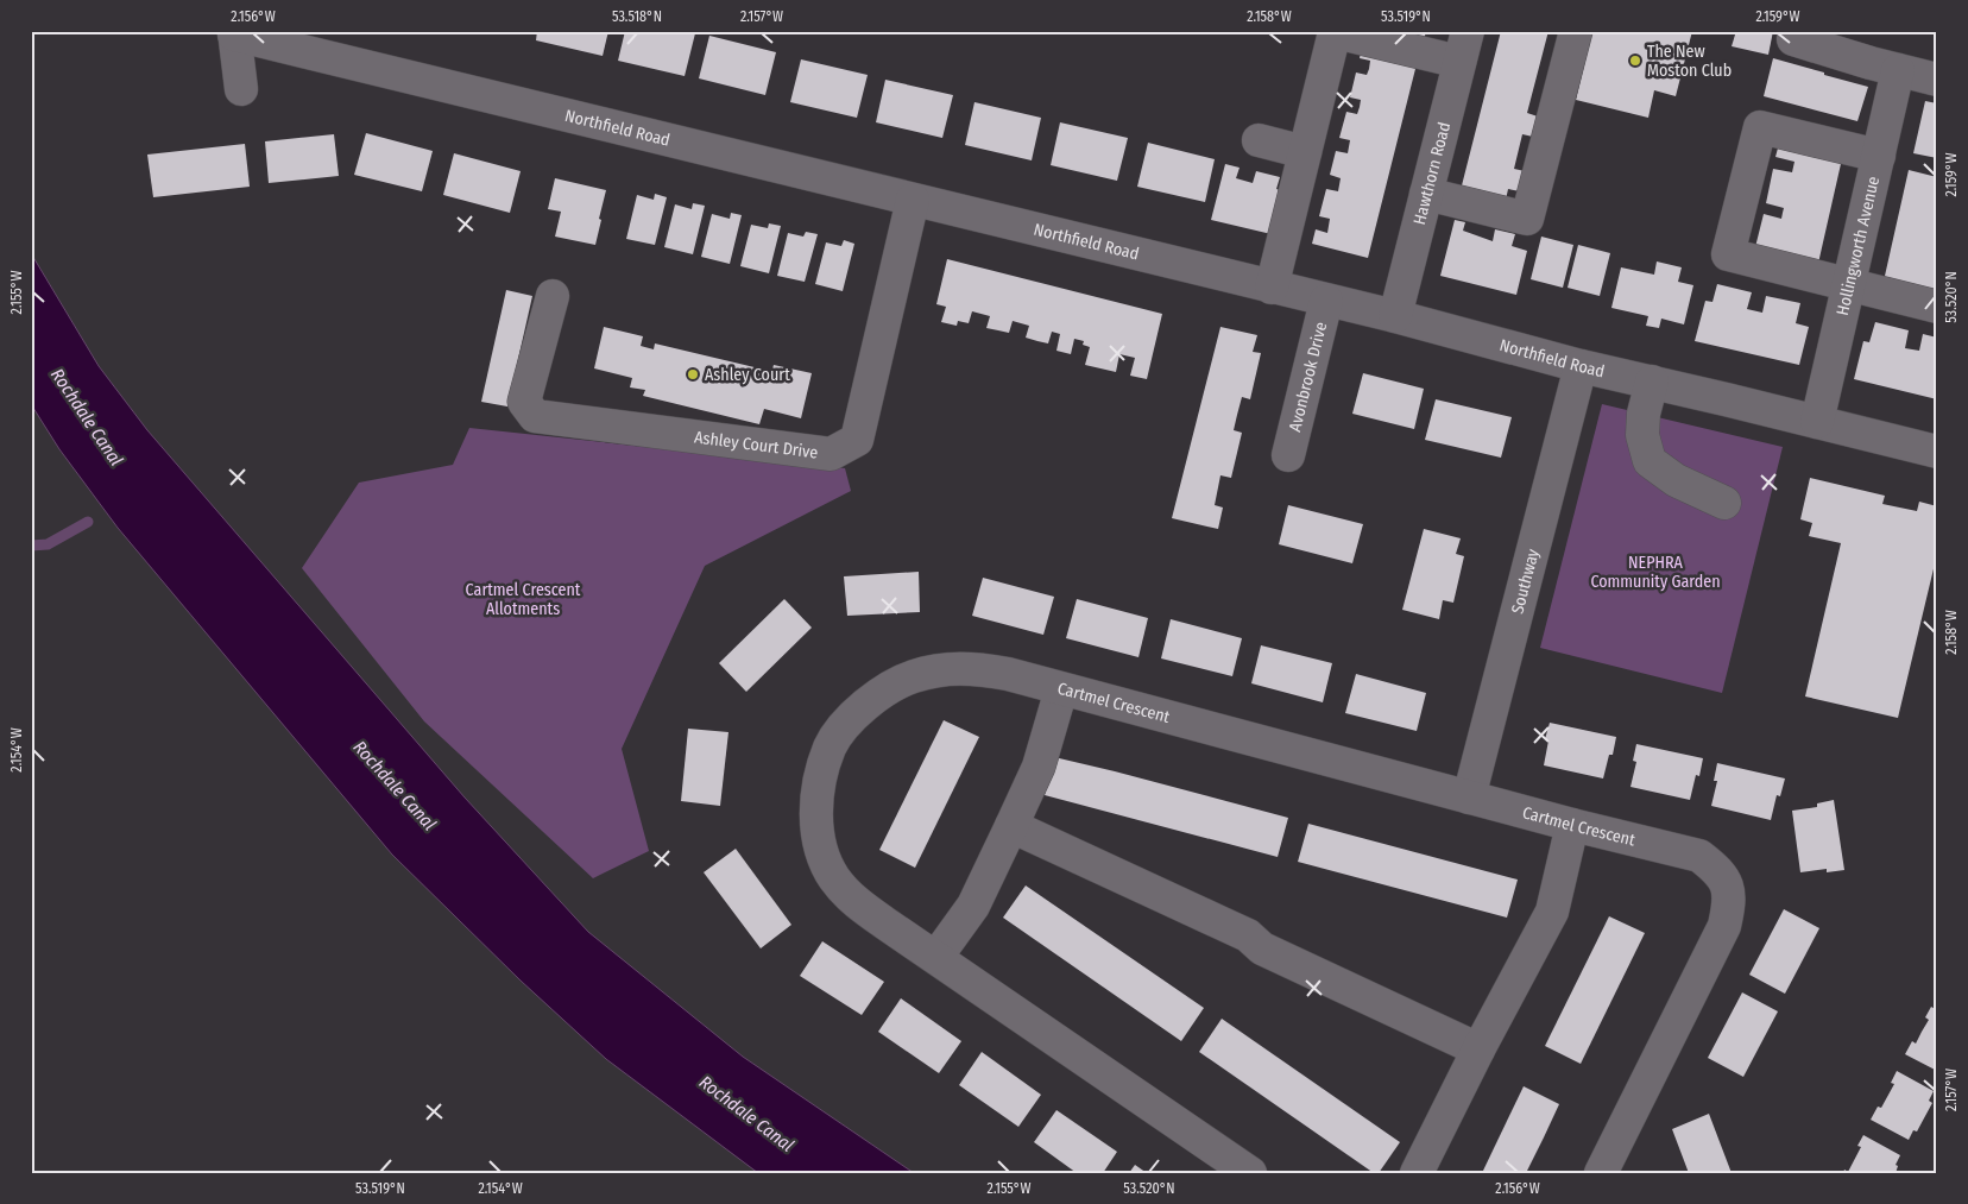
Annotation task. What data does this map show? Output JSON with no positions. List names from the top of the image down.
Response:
{
  "streets": {
    "street": [
      "Northfield Road",
      "Hawthorn Road",
      "Hollingworth Avenue",
      "Avonbrook Drive",
      "Ashley Court Drive",
      "Southway",
      "Cartmel Crescent"
    ]
  },
  "crossings": [
    ["Northfield Road", "Hawthorn Road"],
    ["Northfield Road", "Hollingworth Avenue"],
    ["Northfield Road", "Avonbrook Drive"],
    ["Northfield Road", "Ashley Court Drive"],
    ["Northfield Road", "Southway"],
    ["Southway", "Cartmel Crescent"]
  ],
  "water": ["Rochdale Canal"],
  "parks": ["NEPHRA Community Garden", "Cartmel Crescent Allotments"],
  "places": ["The New Moston Club", "Ashley Court"],
  "coordinates": [
    "2.156°W",
    "53.518°N",
    "2.157°W",
    "2.158°W",
    "53.519°N",
    "2.159°W",
    "2.155°W",
    "53.520°N",
    "2.154°W"
  ]
}
